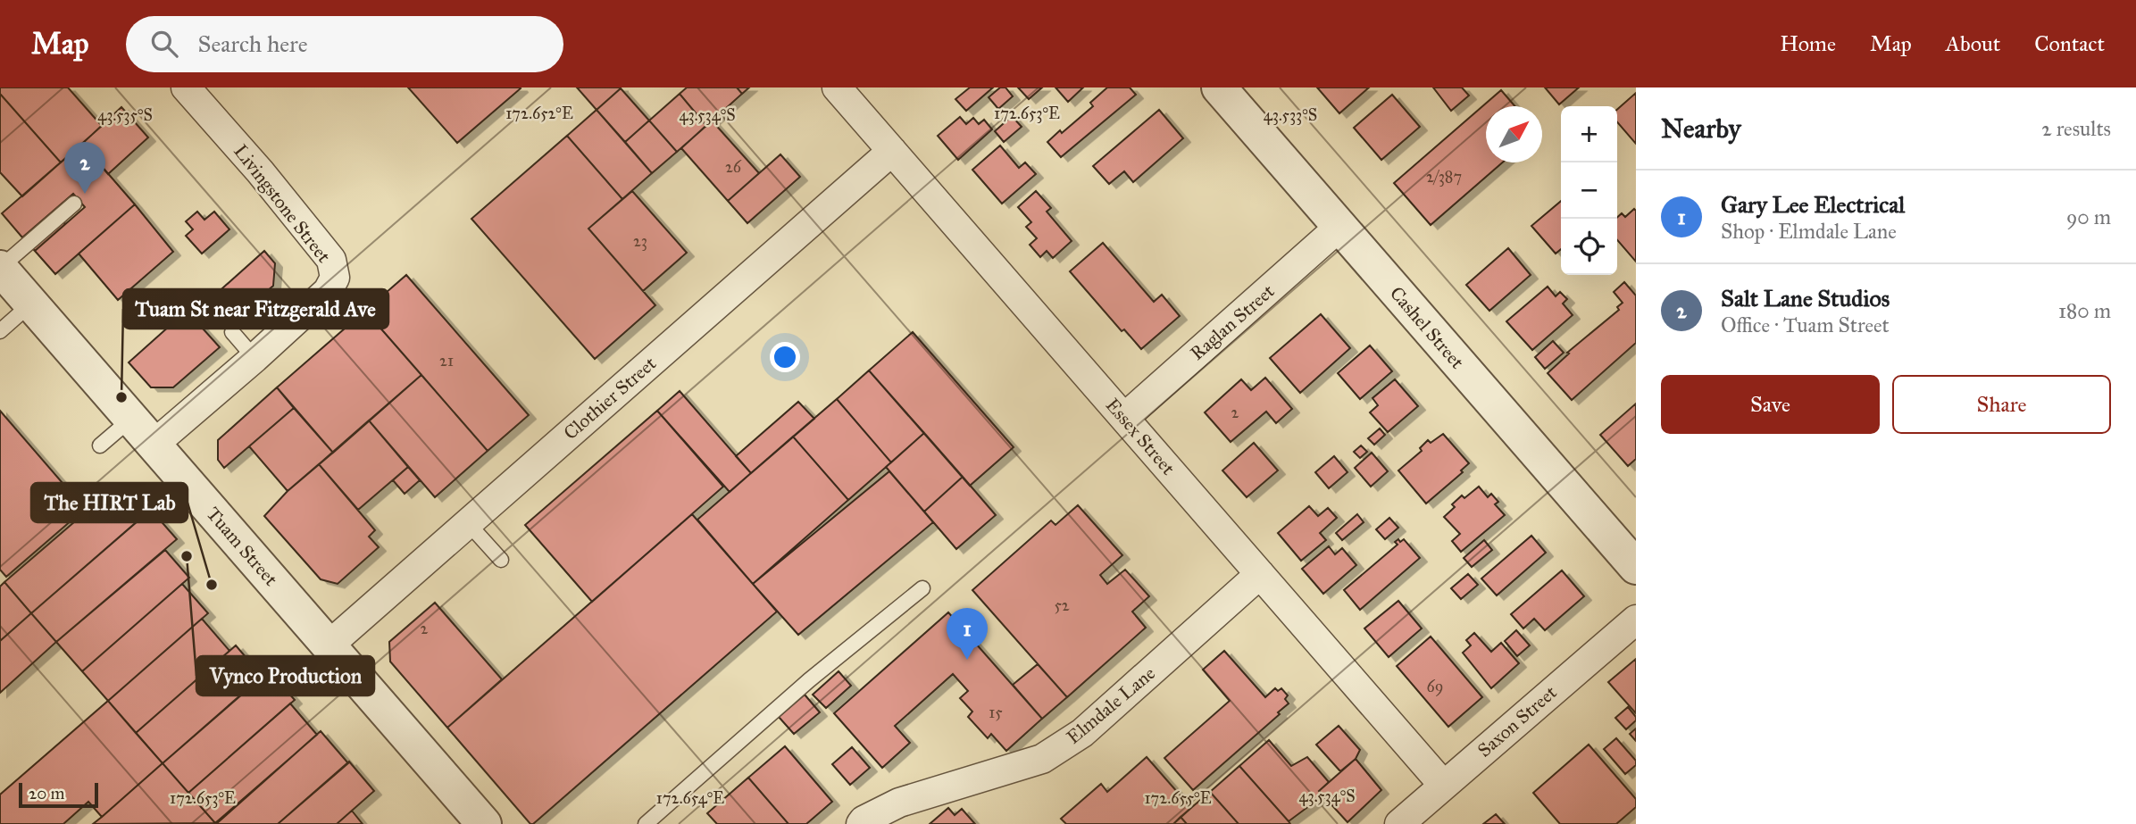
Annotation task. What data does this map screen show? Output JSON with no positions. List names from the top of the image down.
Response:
{
  "streets": {
    "street": [
      "Livingstone Street",
      "Raglan Street",
      "Cashel Street",
      "Clothier Street",
      "Essex Street",
      "Tuam Street",
      "Elmdale Lane",
      "Saxon Street"
    ]
  },
  "crossings": [
    ["Livingstone Street", "Tuam Street"],
    ["Raglan Street", "Cashel Street"],
    ["Raglan Street", "Essex Street"],
    ["Clothier Street", "Essex Street"],
    ["Clothier Street", "Tuam Street"],
    ["Essex Street", "Elmdale Lane"],
    ["Essex Street", "Saxon Street"]
  ],
  "places": ["Tuam St near Fitzgerald Ave", "Vynco Production", "The HIRT Lab"],
  "house_numbers": [
    "26",
    "2/387",
    "23",
    "21",
    "2",
    "52",
    "2",
    "69",
    "15"
  ],
  "scale_bar": "20 m",
  "north": "top right",
  "page": {
    "header": "Map",
    "search": "Search here",
    "nav": [
      "Home",
      "Map",
      "About",
      "Contact"
    ],
    "heading": ["Nearby", "2 results"],
    "map_buttons": ["+", "−"],
    "pins": ["2", "1"],
    "list": [
      {
        "mark": "1",
        "name": "Gary Lee Electrical",
        "note": "Shop · Elmdale Lane",
        "value": "90 m"
      },
      {
        "mark": "2",
        "name": "Salt Lane Studios",
        "note": "Office · Tuam Street",
        "value": "180 m"
      }
    ],
    "buttons": ["Save", "Share"],
    "scale": "20 m"
  },
  "coordinates": [
    "172.652°E",
    "172.653°E",
    "43.535°S",
    "43.534°S",
    "43.533°S",
    "172.654°E",
    "172.655°E"
  ]
}
